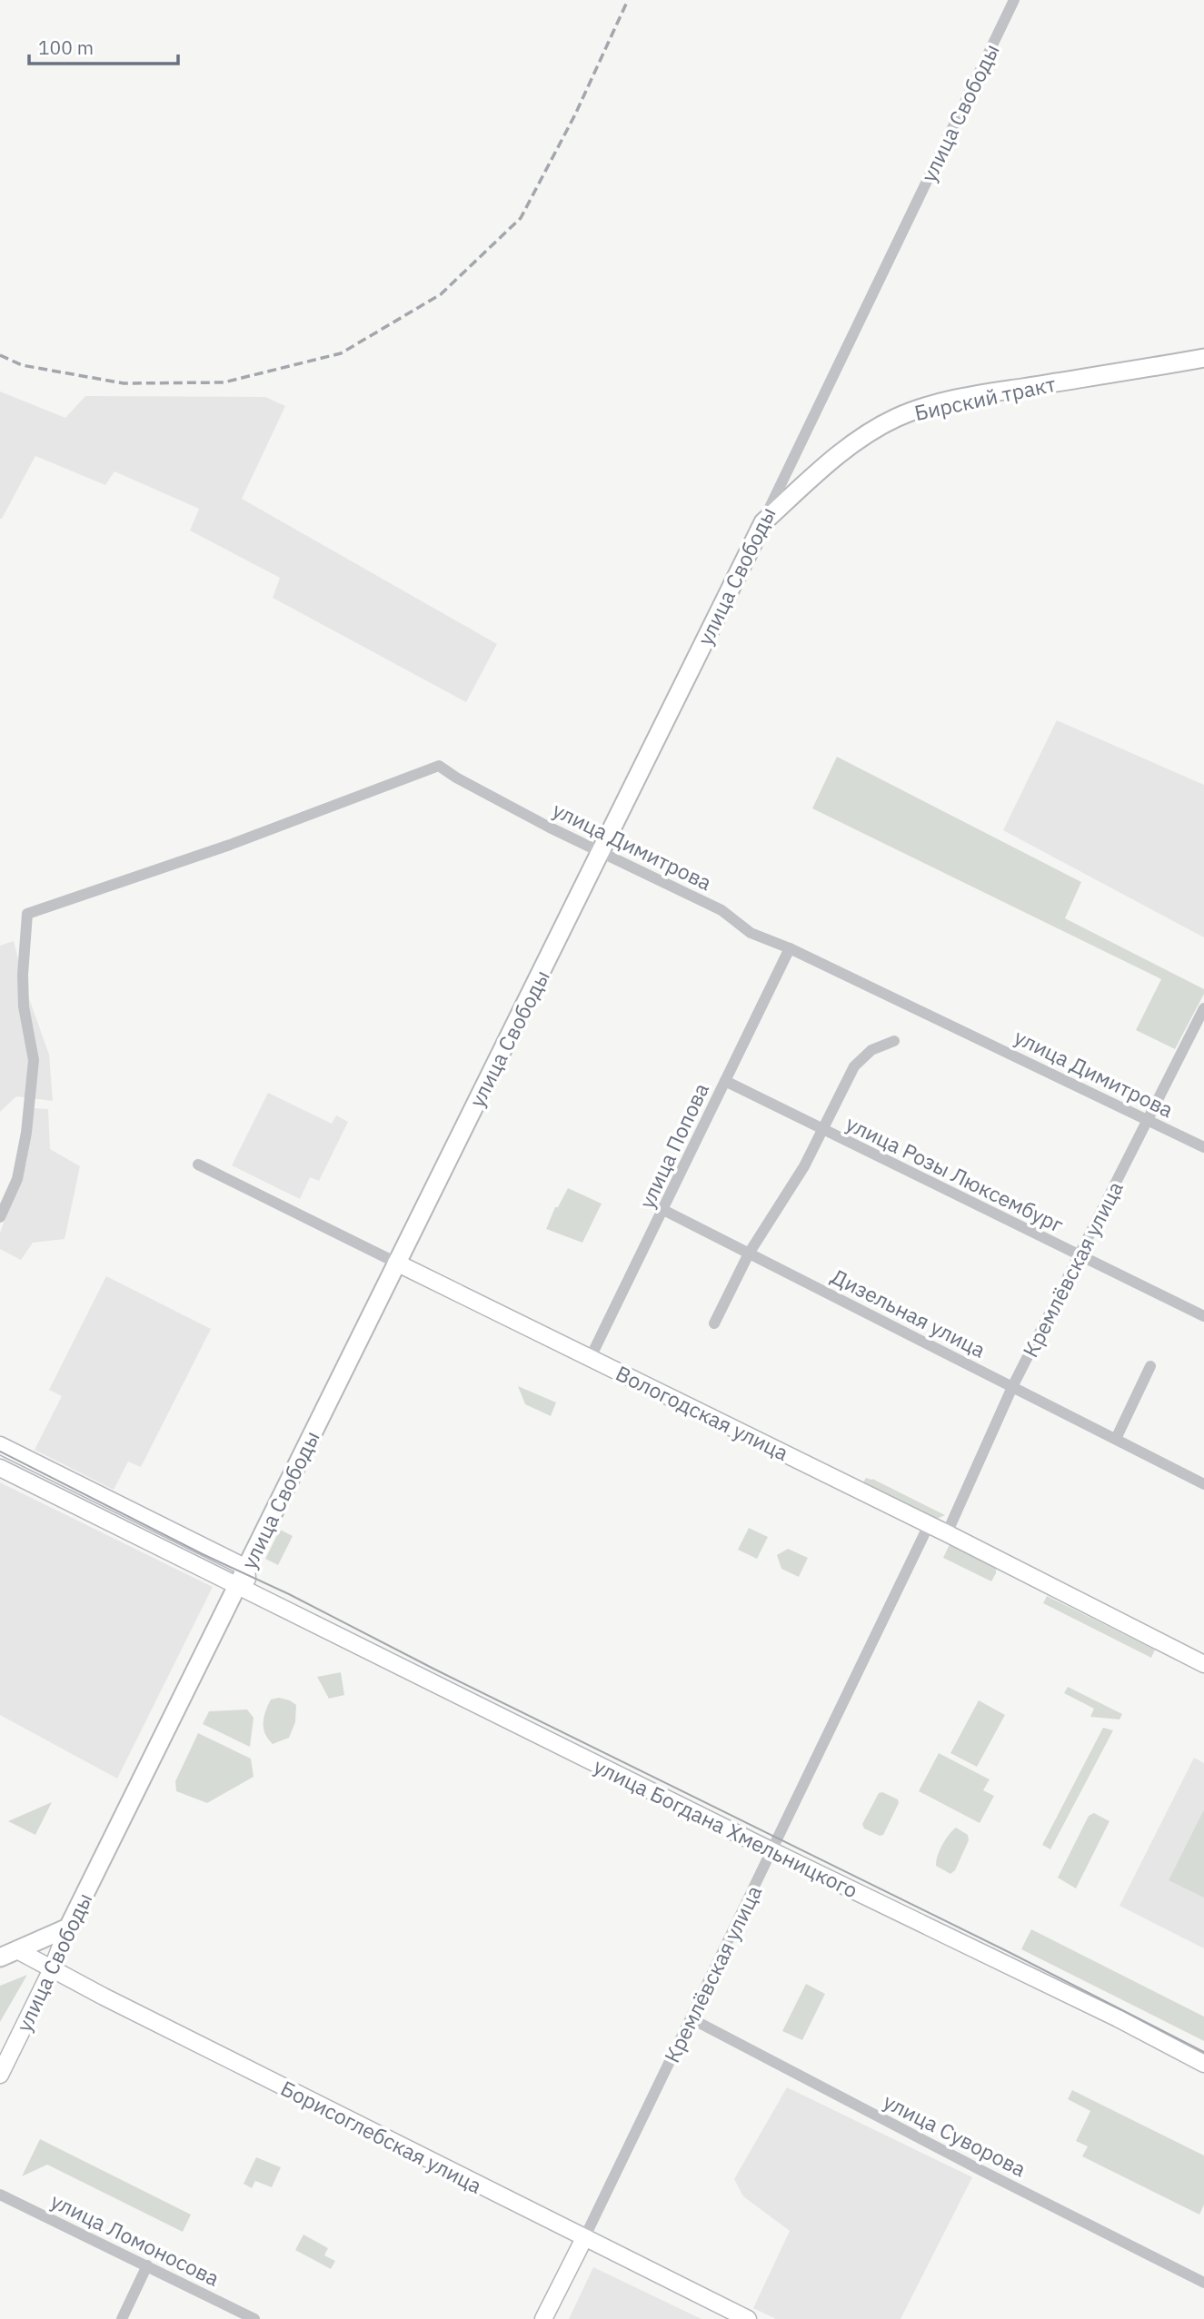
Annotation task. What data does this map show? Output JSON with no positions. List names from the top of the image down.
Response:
{
  "streets": {
    "main road": [
      "улица Свободы",
      "Бирский тракт",
      "Кремлёвская улица",
      "Вологодская улица",
      "улица Богдана Хмельницкого",
      "Борисоглебская улица"
    ],
    "street": [
      "улица Димитрова",
      "улица Попова",
      "улица Розы Люксембург",
      "Дизельная улица",
      "улица Суворова",
      "улица Ломоносова"
    ]
  },
  "crossings": [
    ["улица Свободы", "Бирский тракт"],
    ["улица Свободы", "улица Димитрова"],
    ["улица Свободы", "Вологодская улица"],
    ["улица Свободы", "улица Богдана Хмельницкого"],
    ["улица Свободы", "Борисоглебская улица"],
    ["улица Димитрова", "улица Попова"],
    ["улица Димитрова", "Кремлёвская улица"],
    ["улица Попова", "улица Розы Люксембург"],
    ["улица Попова", "Дизельная улица"],
    ["улица Попова", "Вологодская улица"],
    ["улица Розы Люксембург", "Кремлёвская улица"],
    ["Кремлёвская улица", "Дизельная улица"],
    ["Кремлёвская улица", "Вологодская улица"],
    ["Кремлёвская улица", "улица Богдана Хмельницкого"],
    ["Кремлёвская улица", "улица Суворова"],
    ["Кремлёвская улица", "Борисоглебская улица"]
  ],
  "scale_bar": "100 m"
}
